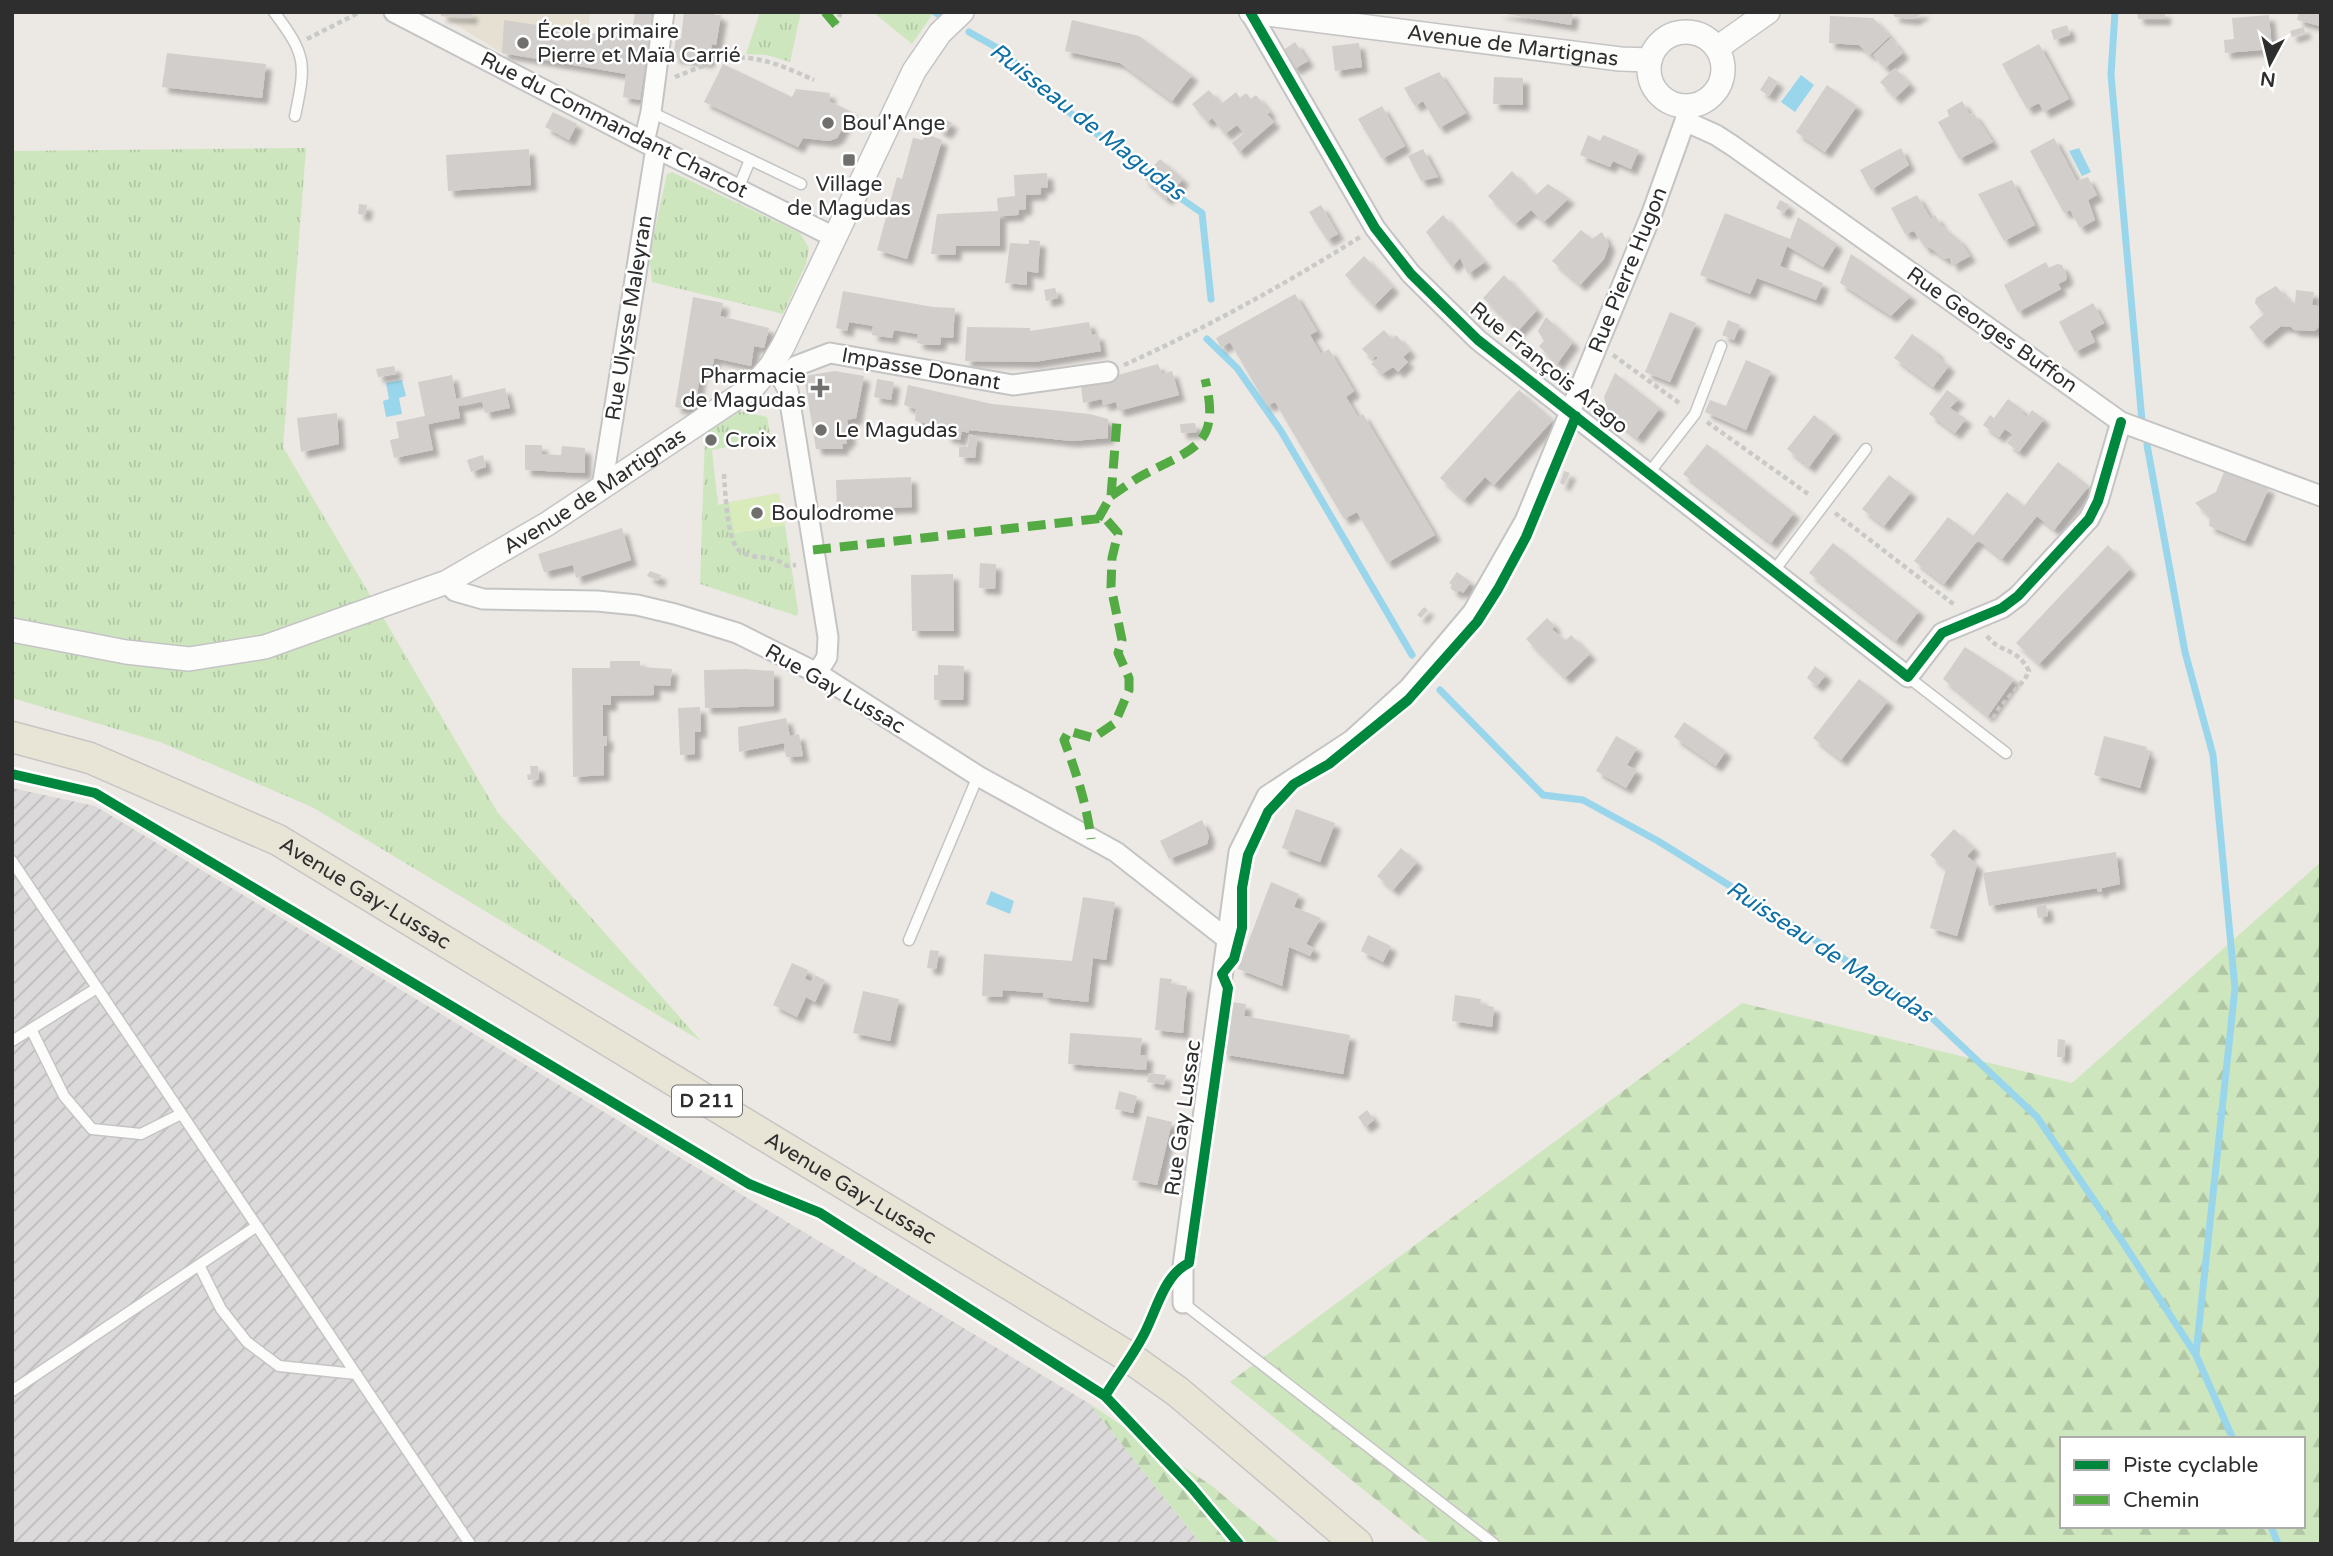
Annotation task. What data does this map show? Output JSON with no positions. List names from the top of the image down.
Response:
{
  "streets": {
    "main road": ["Avenue Gay-Lussac", "D 211"],
    "street": [
      "Avenue de Martignas",
      "Rue du Commandant Charcot",
      "Rue Pierre Hugon",
      "Rue Ulysse Maleyran",
      "Rue Georges Buffon",
      "Rue François Arago",
      "Impasse Donant",
      "Rue Gay Lussac"
    ]
  },
  "crossings": [
    ["Avenue de Martignas", "Rue du Commandant Charcot"],
    ["Avenue de Martignas", "Rue Pierre Hugon"],
    ["Avenue de Martignas", "Rue Ulysse Maleyran"],
    ["Avenue de Martignas", "Rue Georges Buffon"],
    ["Avenue de Martignas", "Rue François Arago"],
    ["Avenue de Martignas", "Impasse Donant"],
    ["Avenue de Martignas", "Rue Gay Lussac"],
    ["Rue du Commandant Charcot", "Rue Ulysse Maleyran"],
    ["Rue Pierre Hugon", "Rue Georges Buffon"],
    ["Rue Pierre Hugon", "Rue François Arago"],
    ["Rue Pierre Hugon", "Rue Gay Lussac"]
  ],
  "water": ["Ruisseau de Magudas"],
  "places": {
    "other": [
      "École primaire Pierre et Maïa Carrié",
      "Boul'Ange",
      "Le Magudas",
      "Croix",
      "Boulodrome"
    ],
    "transit": ["Village de Magudas"],
    "health": ["Pharmacie de Magudas"]
  },
  "legend": ["Piste cyclable", "Chemin"],
  "north": "bottom"
}
